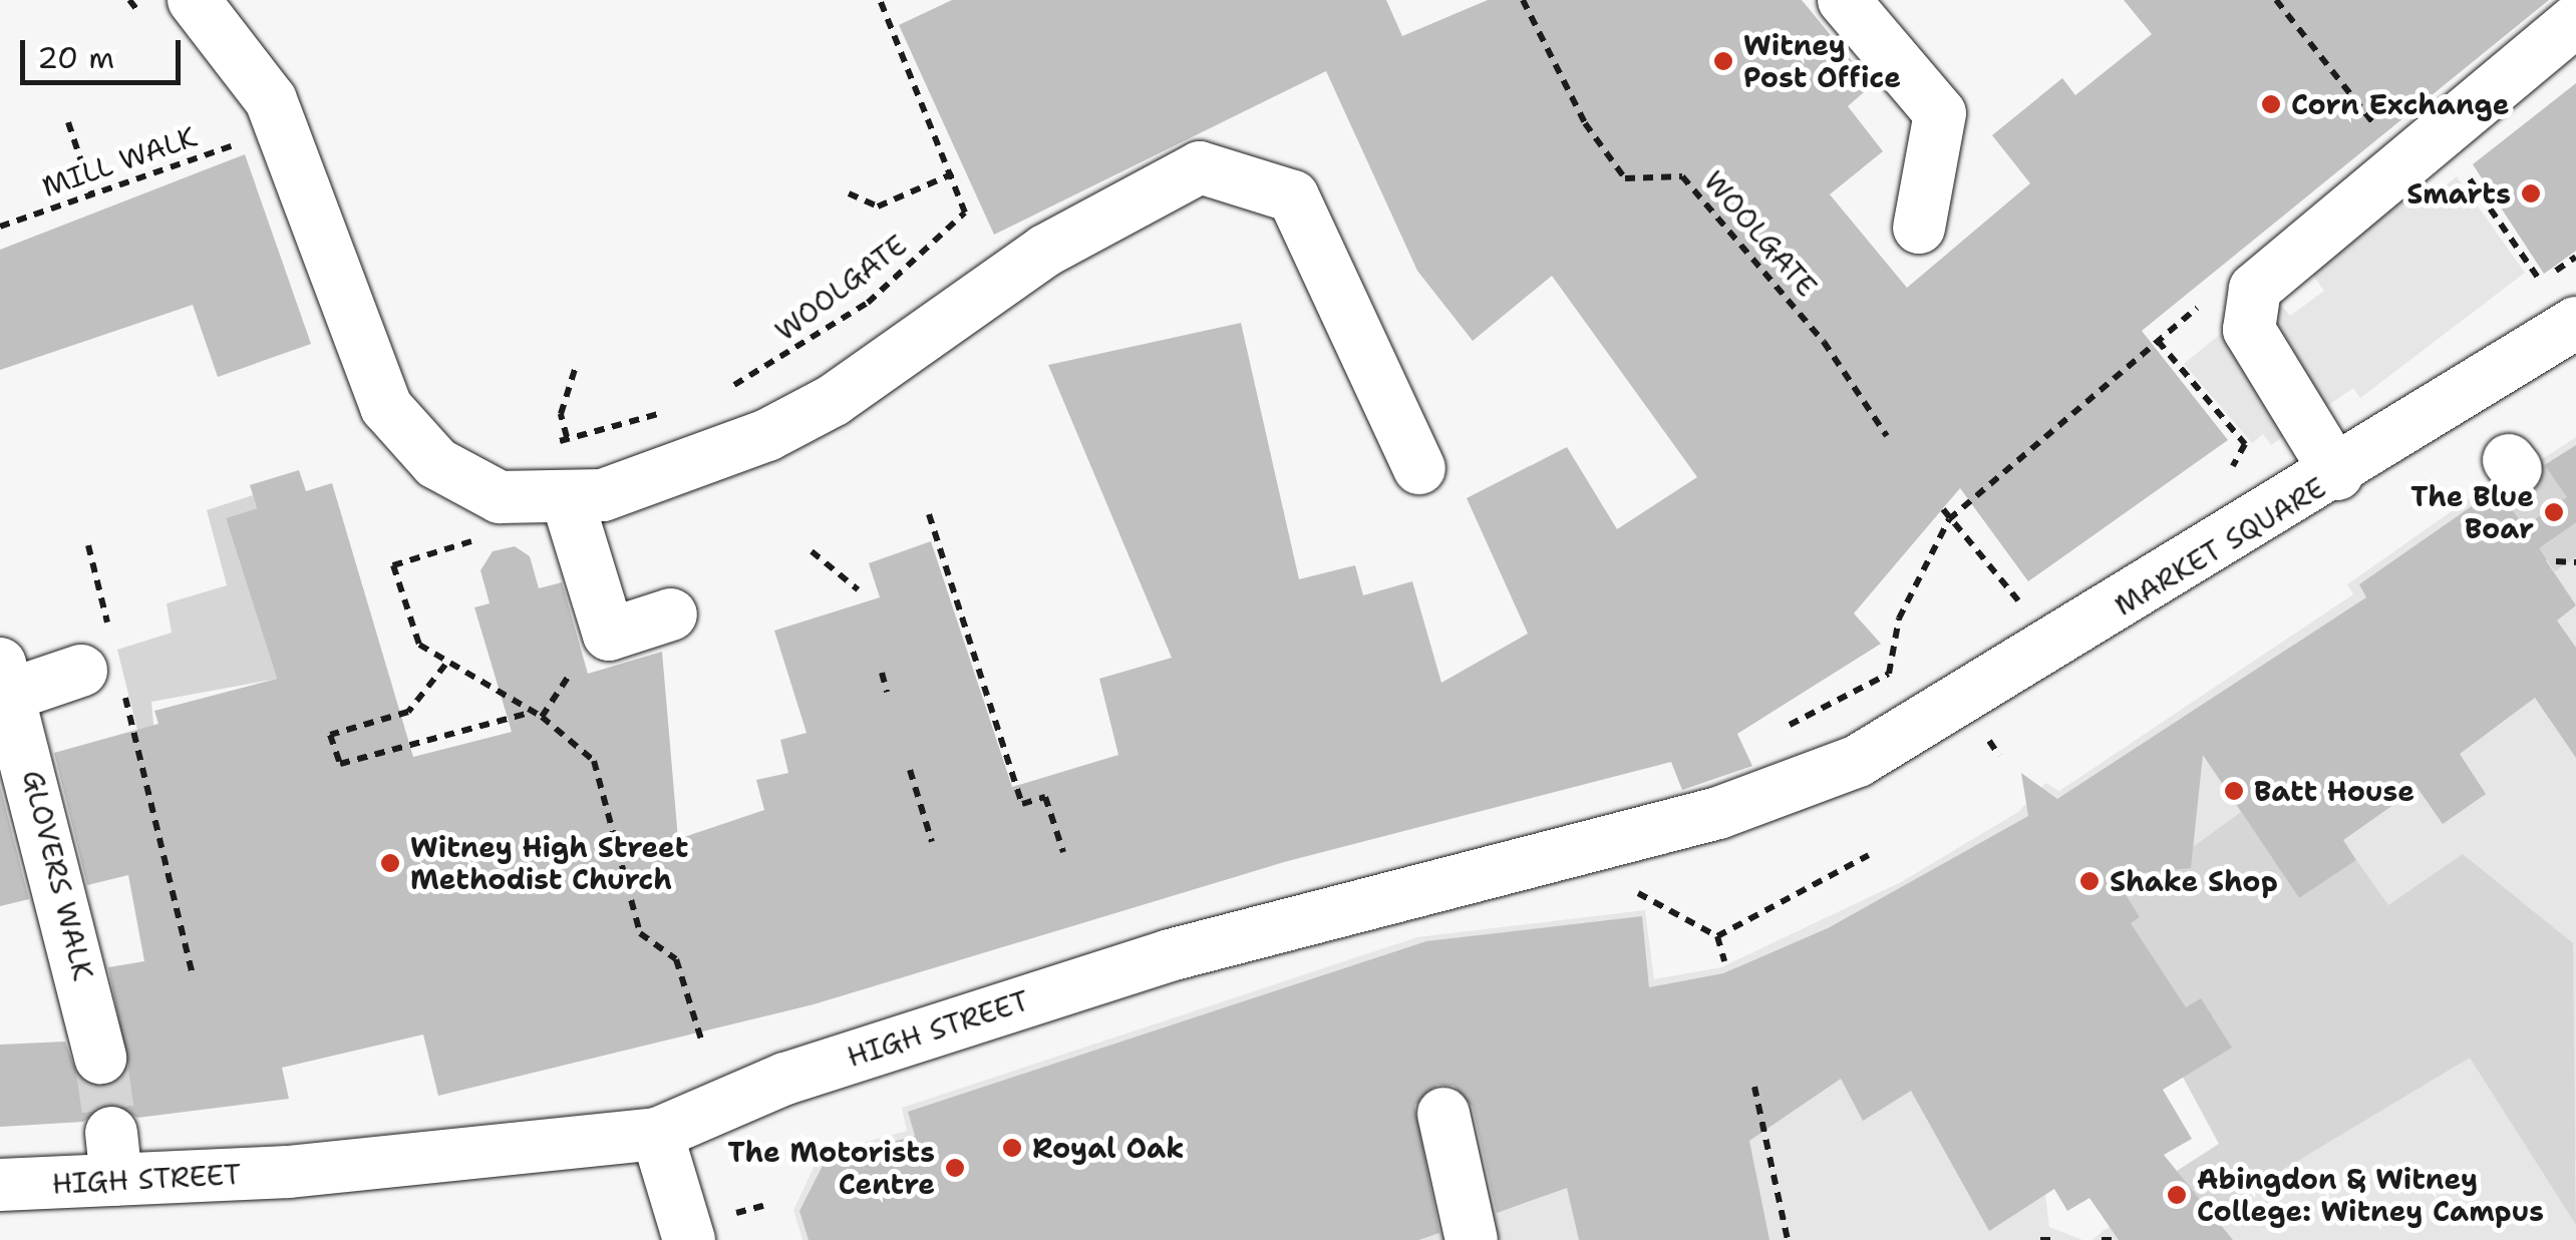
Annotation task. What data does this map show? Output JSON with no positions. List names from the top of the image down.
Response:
{
  "streets": {
    "street": ["MARKET SQUARE", "GLOVERS WALK", "HIGH STREET"],
    "path": ["MILL WALK", "WOOLGATE"]
  },
  "crossings": [
    ["MARKET SQUARE", "HIGH STREET"]
  ],
  "places": [
    "Witney Post Office",
    "Corn Exchange",
    "Smarts",
    "The Blue Boar",
    "Batt House",
    "Witney High Street Methodist Church",
    "Shake Shop",
    "Royal Oak",
    "The Motorists Centre",
    "Abingdon & Witney College: Witney Campus"
  ],
  "scale_bar": "20 m"
}
